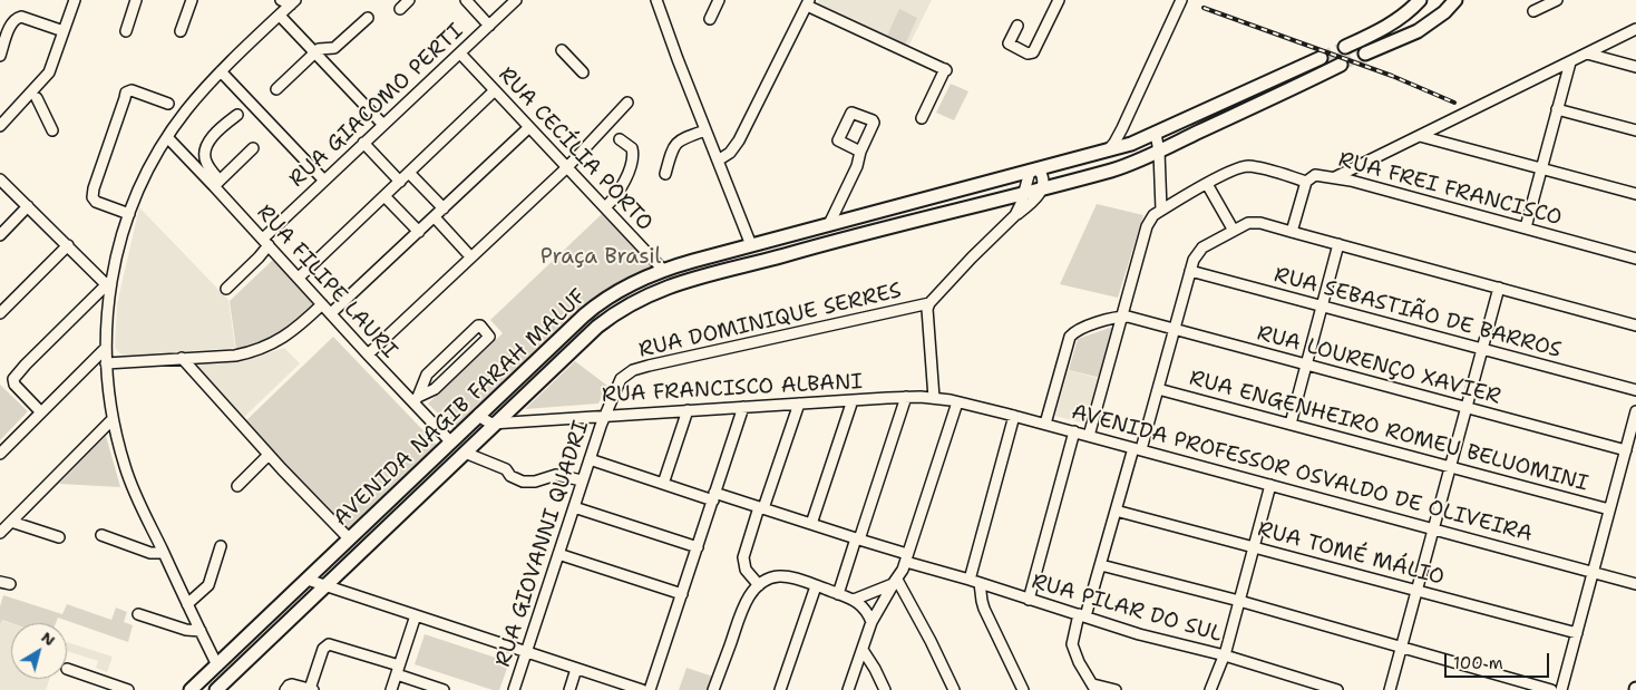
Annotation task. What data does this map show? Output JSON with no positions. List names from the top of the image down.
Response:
{
  "streets": {
    "main road": ["AVENIDA NAGIB FARAH MALUF"],
    "street": [
      "RUA GIACOMO PERTI",
      "RUA CECÍLIA PORTO",
      "RUA FREI FRANCISCO",
      "RUA FILIPE LAURI",
      "RUA SEBASTIÃO DE BARROS",
      "RUA DOMINIQUE SERRES",
      "RUA LOURENÇO XAVIER",
      "RUA FRANCISCO ALBANI",
      "RUA ENGENHEIRO ROMEU BELUOMINI",
      "AVENIDA PROFESSOR OSVALDO DE OLIVEIRA",
      "RUA GIOVANNI QUADRI",
      "RUA TOMÉ MÁLIO",
      "RUA PILAR DO SUL"
    ]
  },
  "crossings": [
    ["RUA GIACOMO PERTI", "RUA CECÍLIA PORTO"],
    ["RUA GIACOMO PERTI", "RUA FILIPE LAURI"],
    ["RUA CECÍLIA PORTO", "AVENIDA NAGIB FARAH MALUF"],
    ["RUA FILIPE LAURI", "AVENIDA NAGIB FARAH MALUF"],
    ["RUA DOMINIQUE SERRES", "RUA GIOVANNI QUADRI"],
    ["RUA FRANCISCO ALBANI", "AVENIDA NAGIB FARAH MALUF"],
    ["RUA FRANCISCO ALBANI", "AVENIDA PROFESSOR OSVALDO DE OLIVEIRA"],
    ["RUA FRANCISCO ALBANI", "RUA GIOVANNI QUADRI"],
    ["RUA GIOVANNI QUADRI", "RUA PILAR DO SUL"]
  ],
  "parks": ["Praça Brasil"],
  "scale_bar": "100 m",
  "north": "top right"
}
